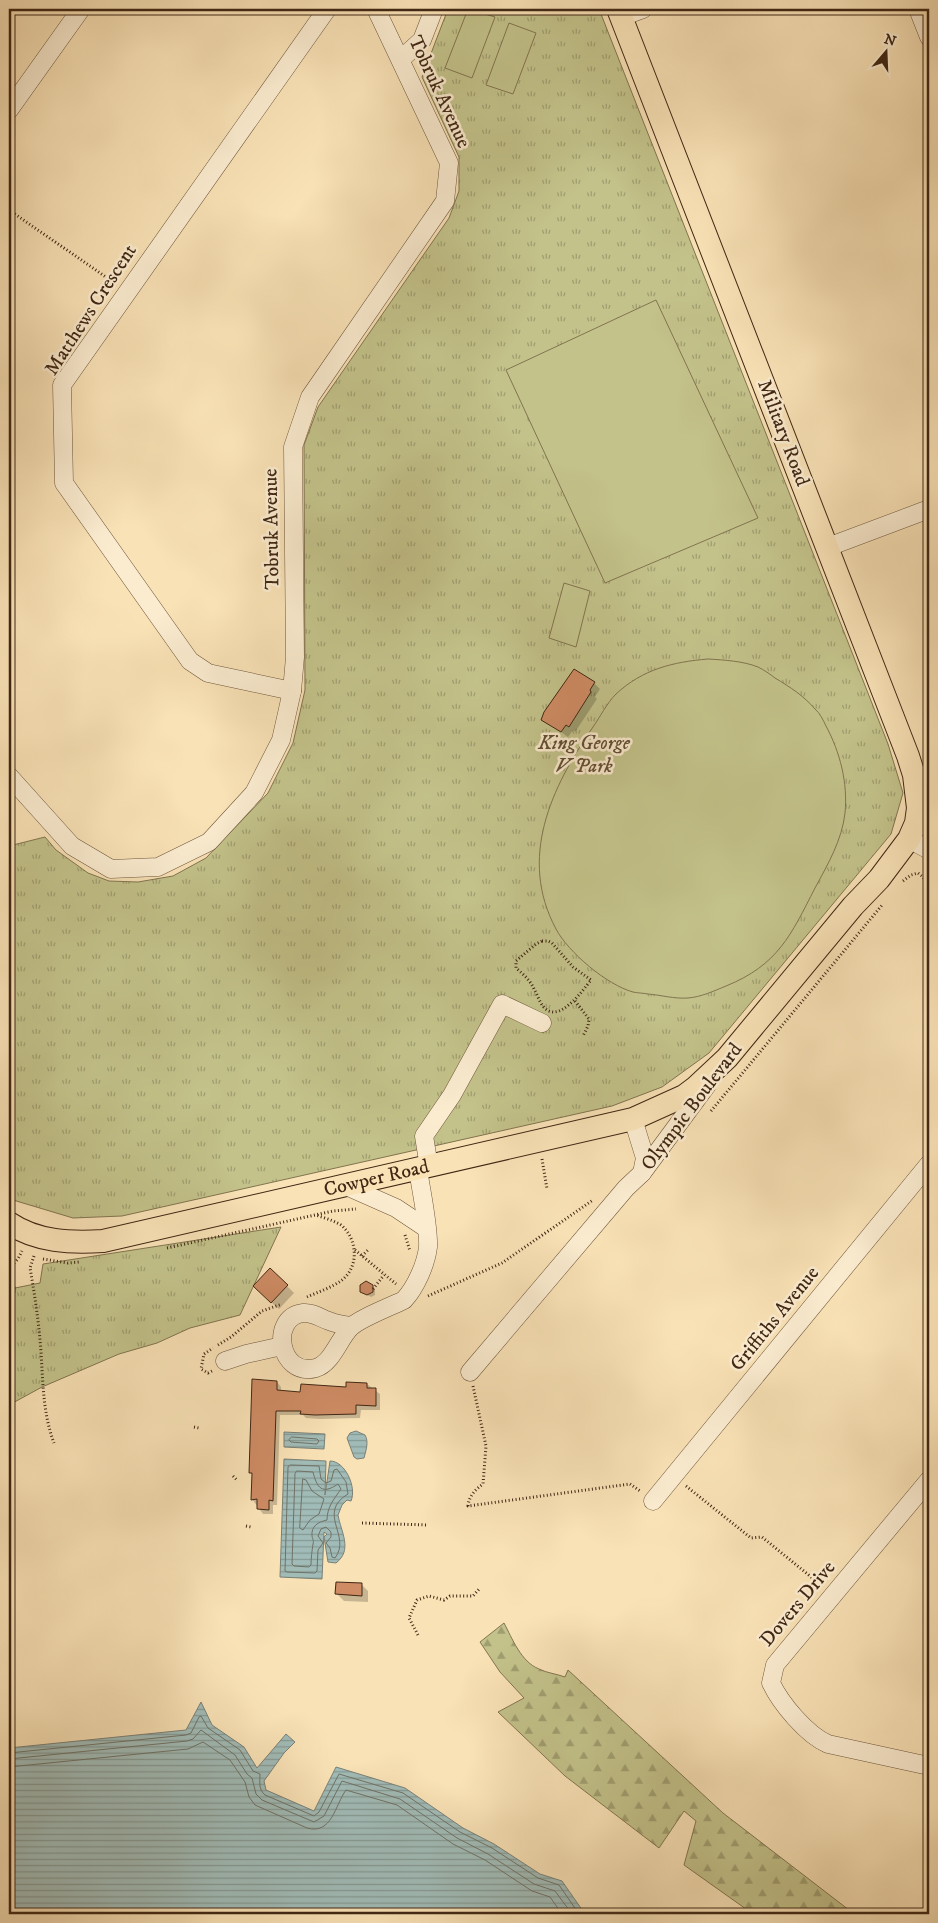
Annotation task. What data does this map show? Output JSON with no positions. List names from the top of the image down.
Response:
{
  "streets": {
    "main road": ["Military Road", "Olympic Boulevard", "Cowper Road"],
    "street": [
      "Tobruk Avenue",
      "Matthews Crescent",
      "Griffiths Avenue",
      "Dovers Drive"
    ]
  },
  "crossings": [
    ["Tobruk Avenue", "Matthews Crescent"],
    ["Military Road", "Olympic Boulevard"],
    ["Olympic Boulevard", "Cowper Road"]
  ],
  "parks": ["King George V Park"],
  "north": "top"
}
